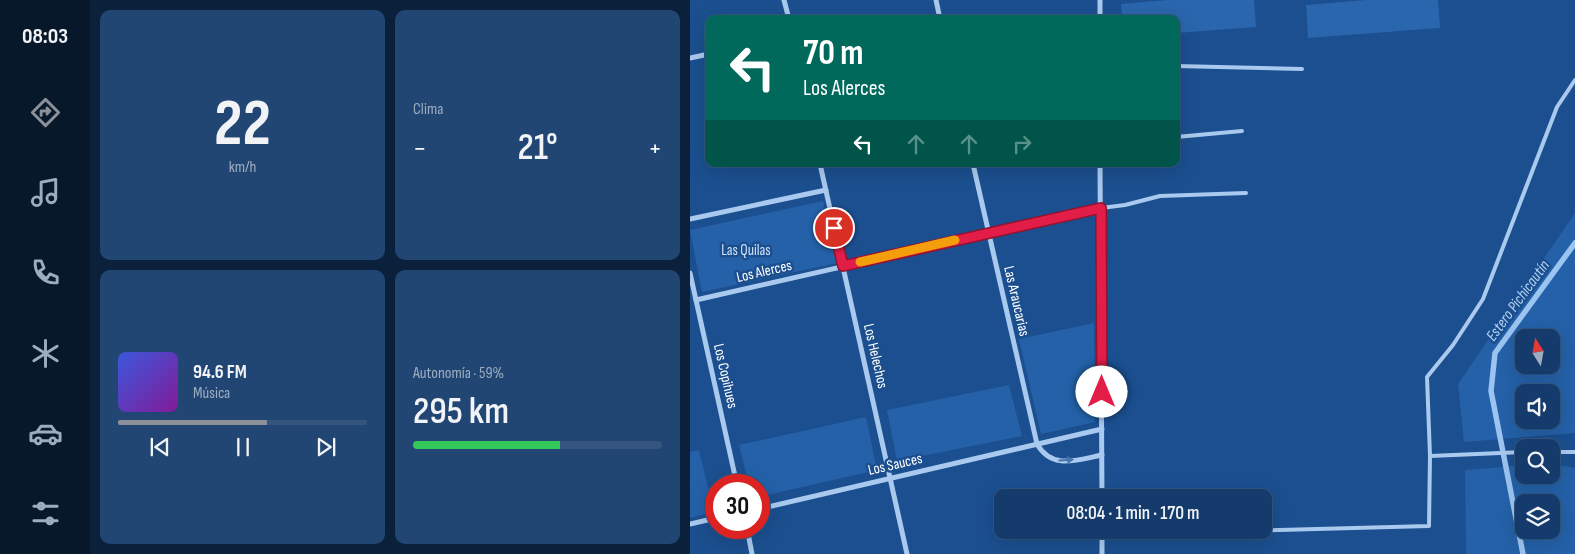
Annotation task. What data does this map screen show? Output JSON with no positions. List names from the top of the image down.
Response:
{
  "streets": {
    "street": [
      "Los Alerces",
      "Las Araucarias",
      "Los Helechos",
      "Los Copihues",
      "Los Sauces"
    ]
  },
  "crossings": [
    ["Los Alerces", "Las Araucarias"],
    ["Los Alerces", "Los Helechos"],
    ["Los Alerces", "Los Copihues"],
    ["Las Araucarias", "Los Sauces"],
    ["Los Helechos", "Los Sauces"]
  ],
  "water": ["Estero Pichicautín"],
  "parks": ["Las Quilas"],
  "north": "top",
  "page": {
    "tabs": "08:03",
    "tile": [
      ["22", "km/h"],
      "Clima",
      ["Autonomía · 59%", "295 km"]
    ],
    "turn": ["70 m", "Los Alerces"],
    "heat": ["−", "21°", "+"],
    "song": ["94.6 FM", "Música"],
    "limit": "30",
    "trip": "08:04 · 1 min · 170 m"
  }
}
